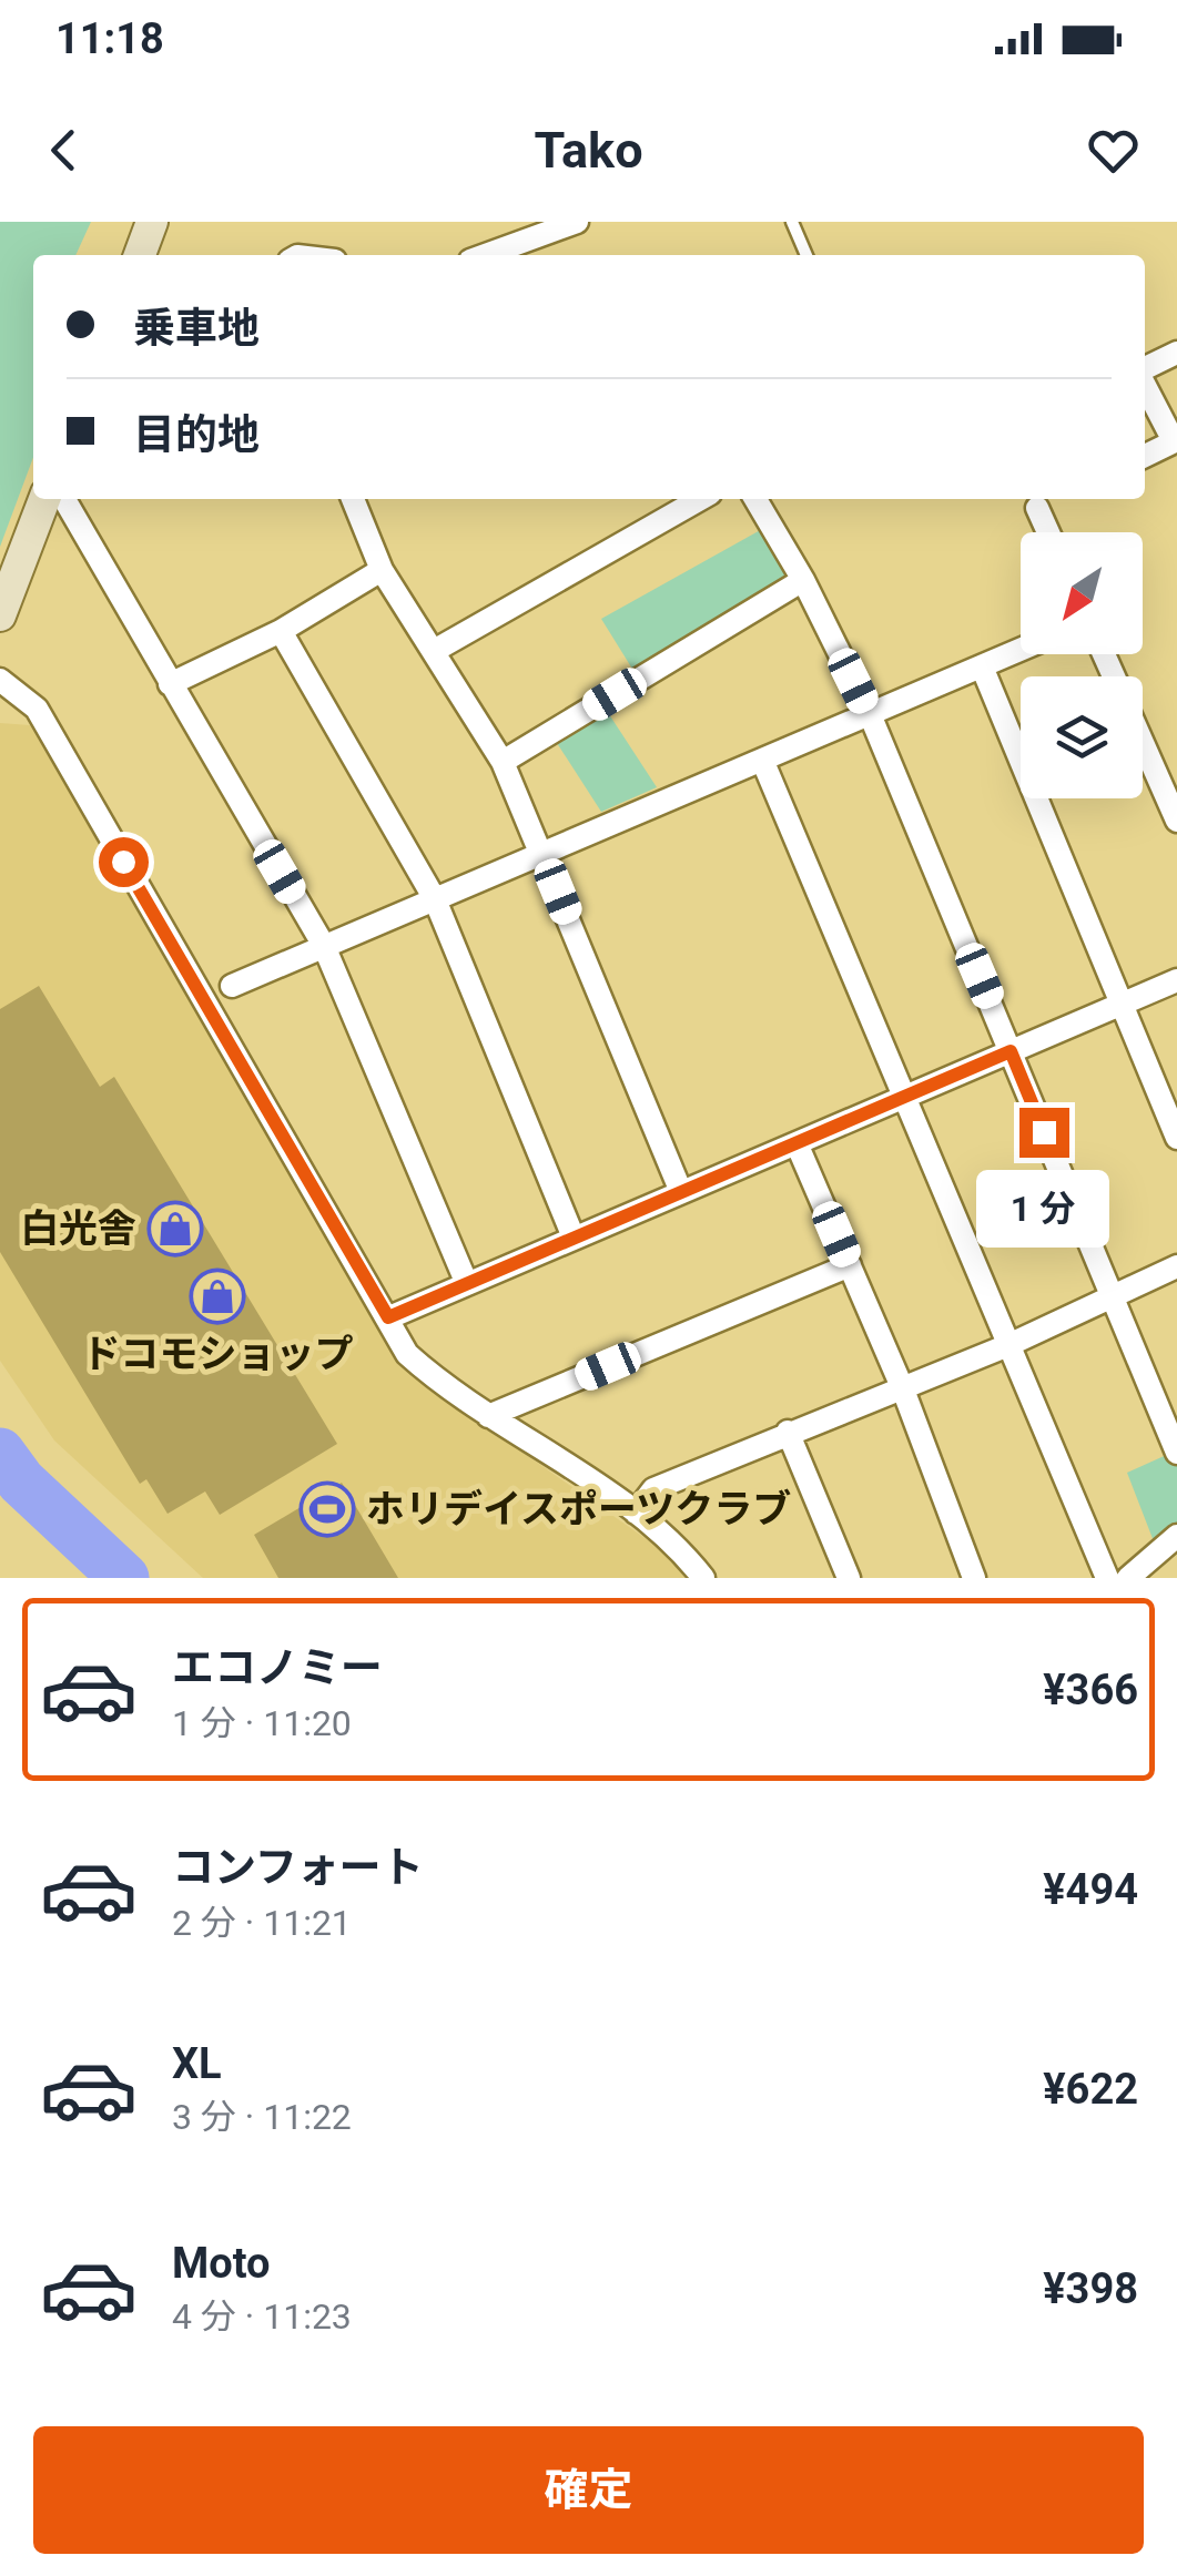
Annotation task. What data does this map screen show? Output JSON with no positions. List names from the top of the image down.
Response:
{
  "places": {
    "shop": ["白光舎", "ドコモショップ"],
    "sports": ["ホリデイスポーツクラブ"]
  },
  "north": "bottom left",
  "page": {
    "status": "11:18",
    "header": "Tako",
    "banner": ["乗車地", "目的地"],
    "bubble": "1 分",
    "list": [
      {
        "name": "エコノミー",
        "note": "1 分 · 11:20",
        "value": "¥366"
      },
      {
        "name": "コンフォート",
        "note": "2 分 · 11:21",
        "value": "¥494"
      },
      {
        "name": "XL",
        "note": "3 分 · 11:22",
        "value": "¥622"
      },
      {
        "name": "Moto",
        "note": "4 分 · 11:23",
        "value": "¥398"
      }
    ],
    "buttons": "確定"
  }
}
